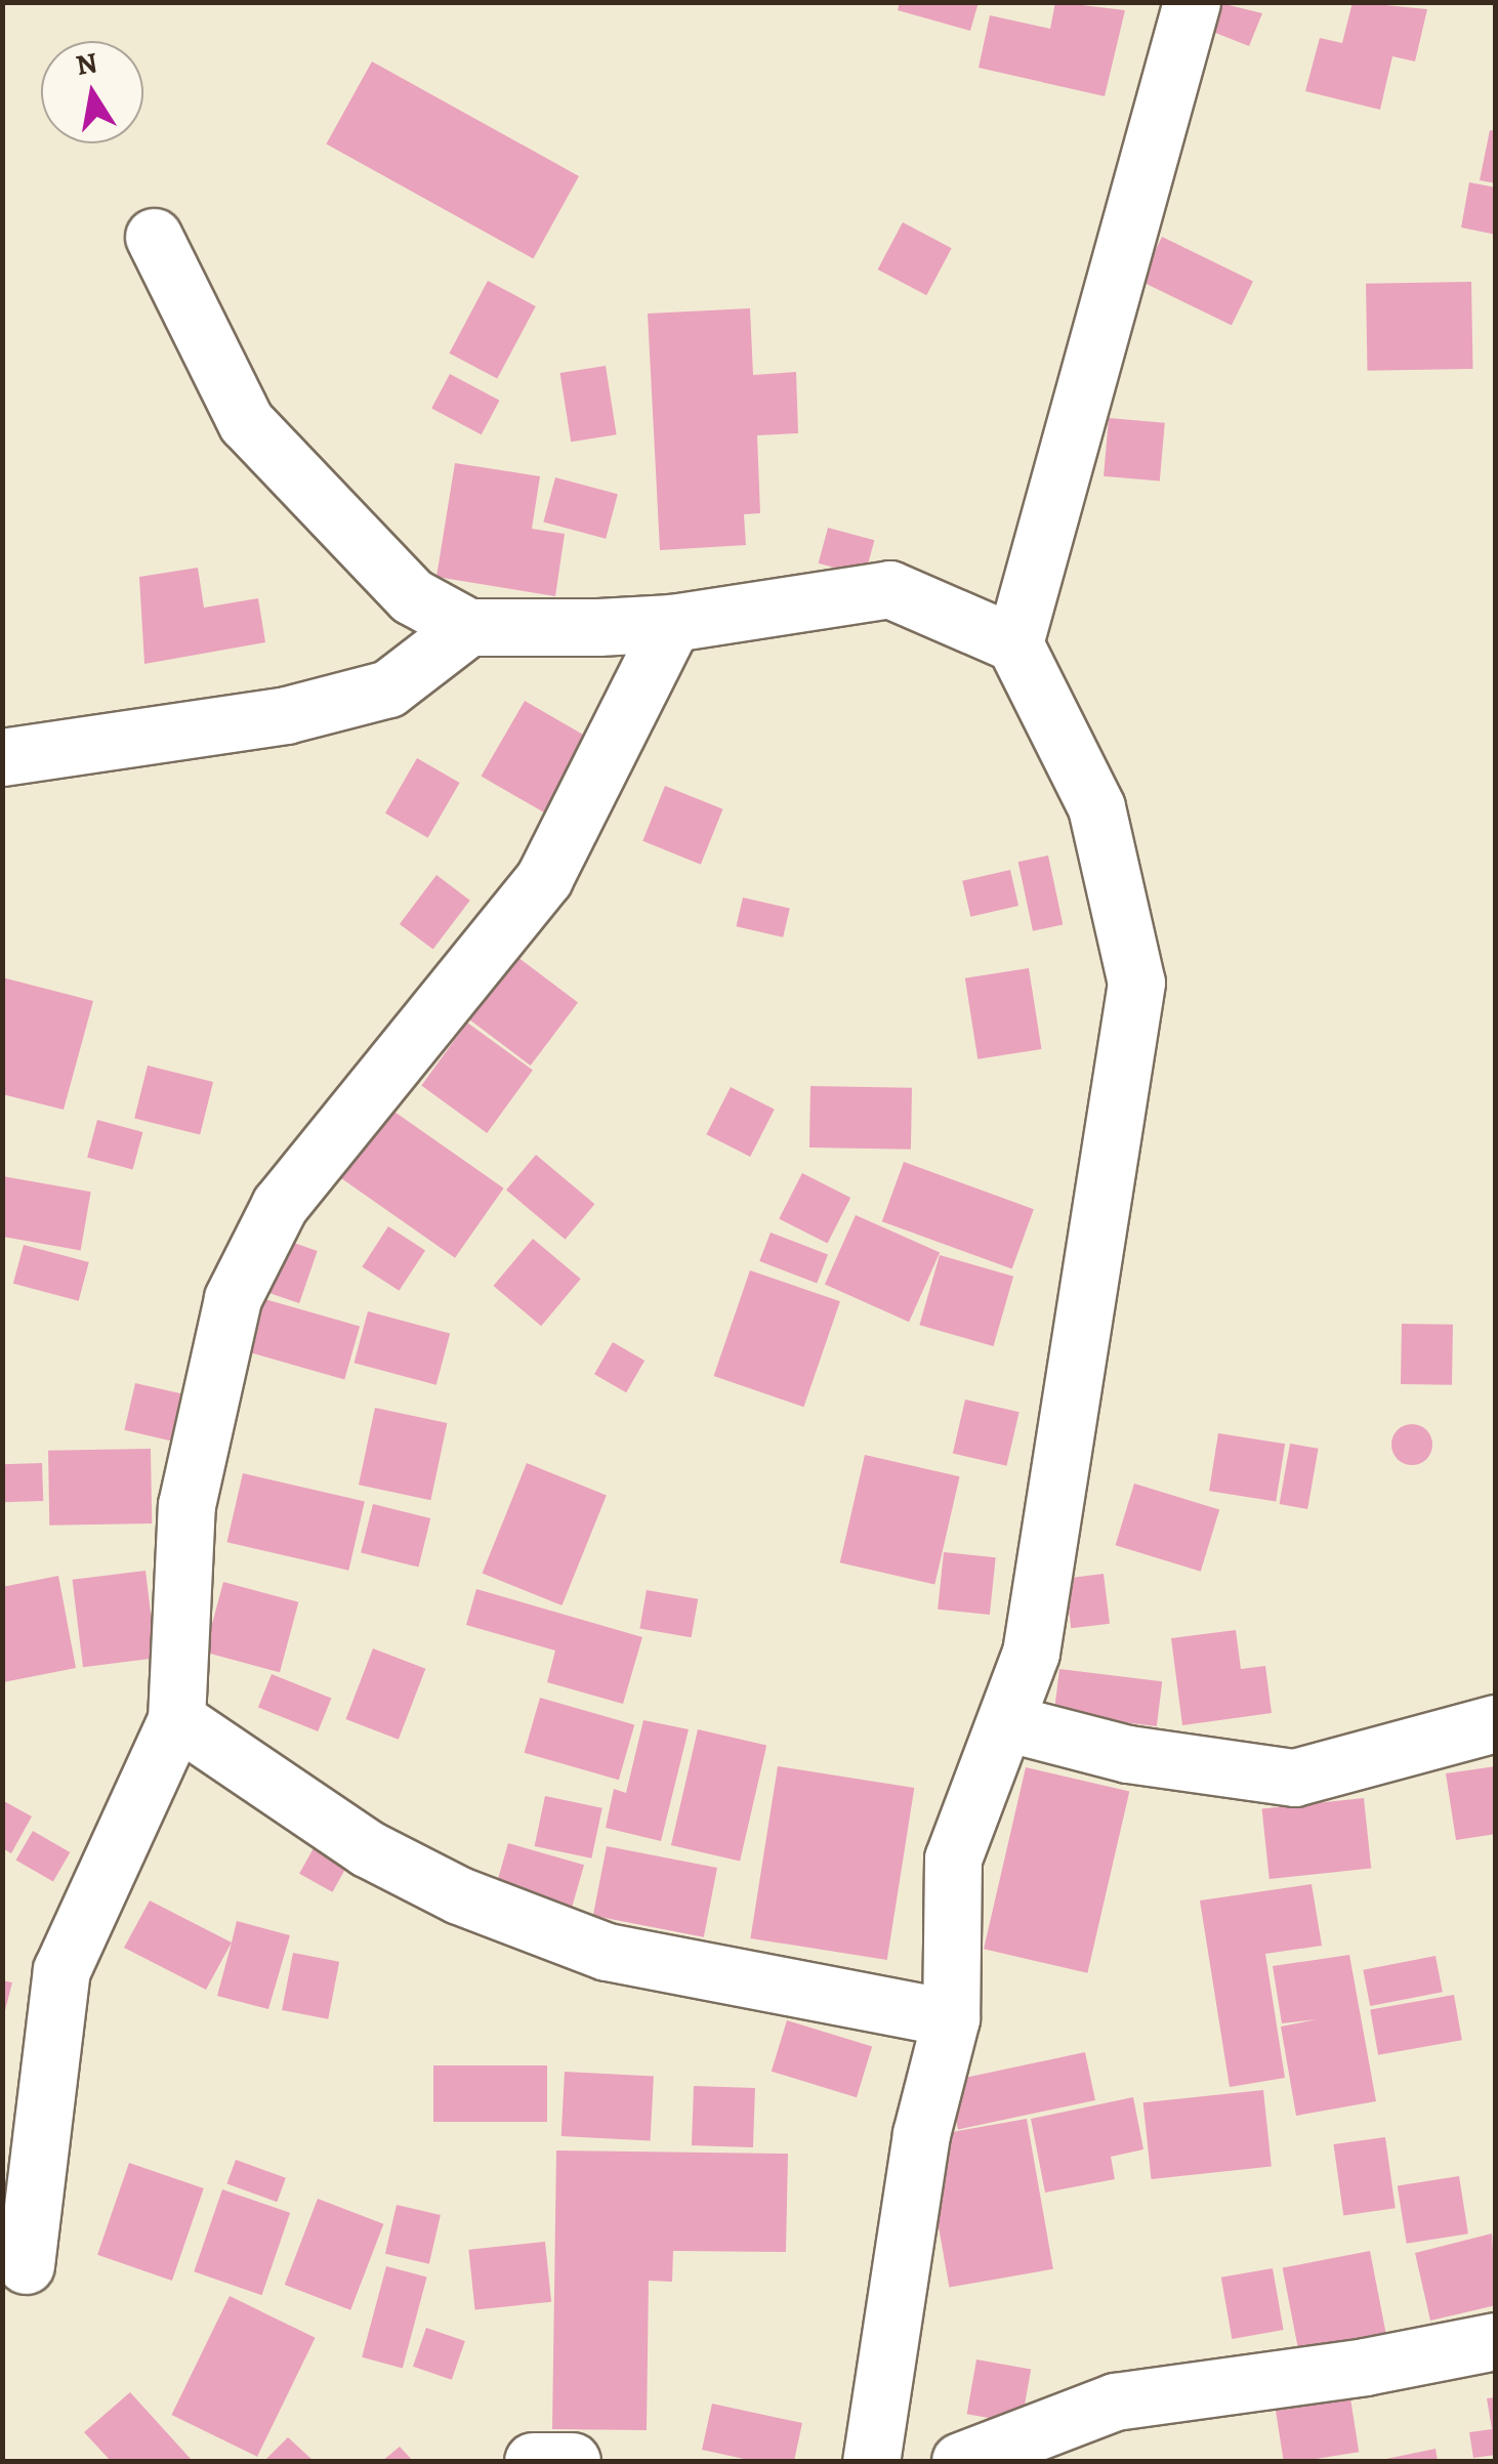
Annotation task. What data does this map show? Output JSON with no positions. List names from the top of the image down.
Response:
{
  "north": "top"
}
